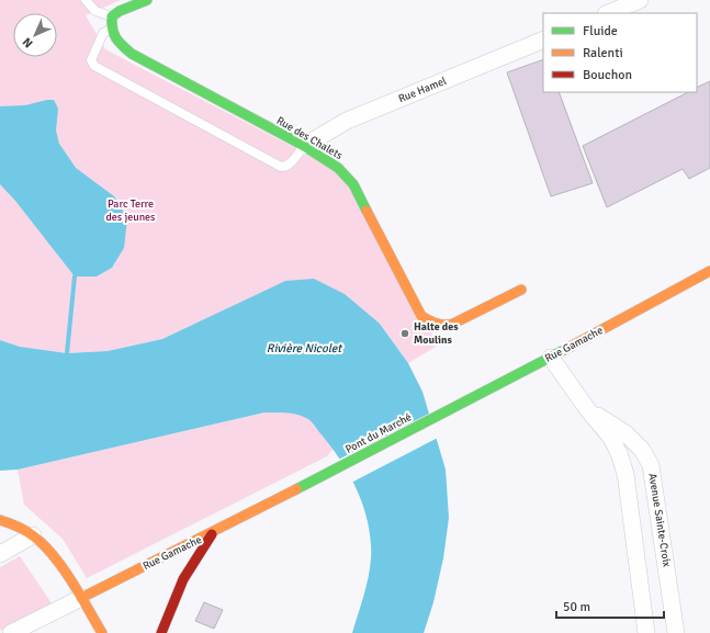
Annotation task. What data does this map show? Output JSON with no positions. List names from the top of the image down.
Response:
{
  "streets": {
    "street": [
      "Rue Hamel",
      "Rue des Chalets",
      "Rue Gamache",
      "Pont du Marché",
      "Avenue Sainte-Croix"
    ]
  },
  "crossings": [
    ["Rue Hamel", "Rue des Chalets"],
    ["Rue Gamache", "Pont du Marché"],
    ["Rue Gamache", "Avenue Sainte-Croix"]
  ],
  "water": ["Rivière Nicolet"],
  "parks": ["Parc Terre des jeunes"],
  "places": ["Halte des Moulins"],
  "legend": ["Fluide", "Ralenti", "Bouchon"],
  "scale_bar": "50 m",
  "north": "bottom left"
}
